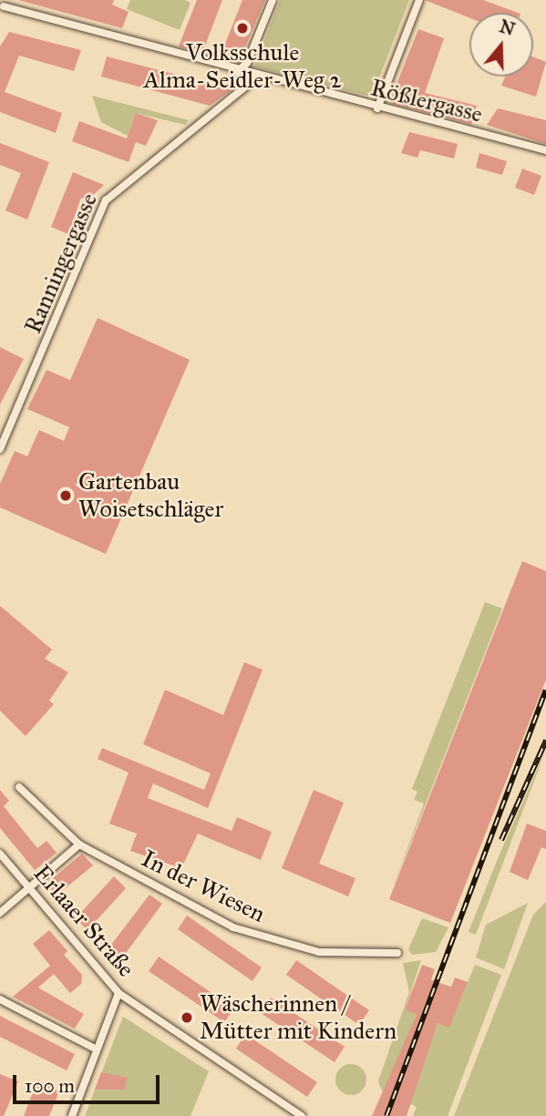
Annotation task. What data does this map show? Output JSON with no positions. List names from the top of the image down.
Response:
{
  "streets": {
    "street": [
      "Rößlergasse",
      "Ranningergasse",
      "In der Wiesen",
      "Erlaaer Straße"
    ]
  },
  "crossings": [
    ["Rößlergasse", "Ranningergasse"]
  ],
  "places": ["Volksschule Alma-Seidler-Weg 2", "Gartenbau Woisetschläger", "Wäscherinnen / Mütter mit Kindern"],
  "scale_bar": "100 m",
  "north": "top"
}
